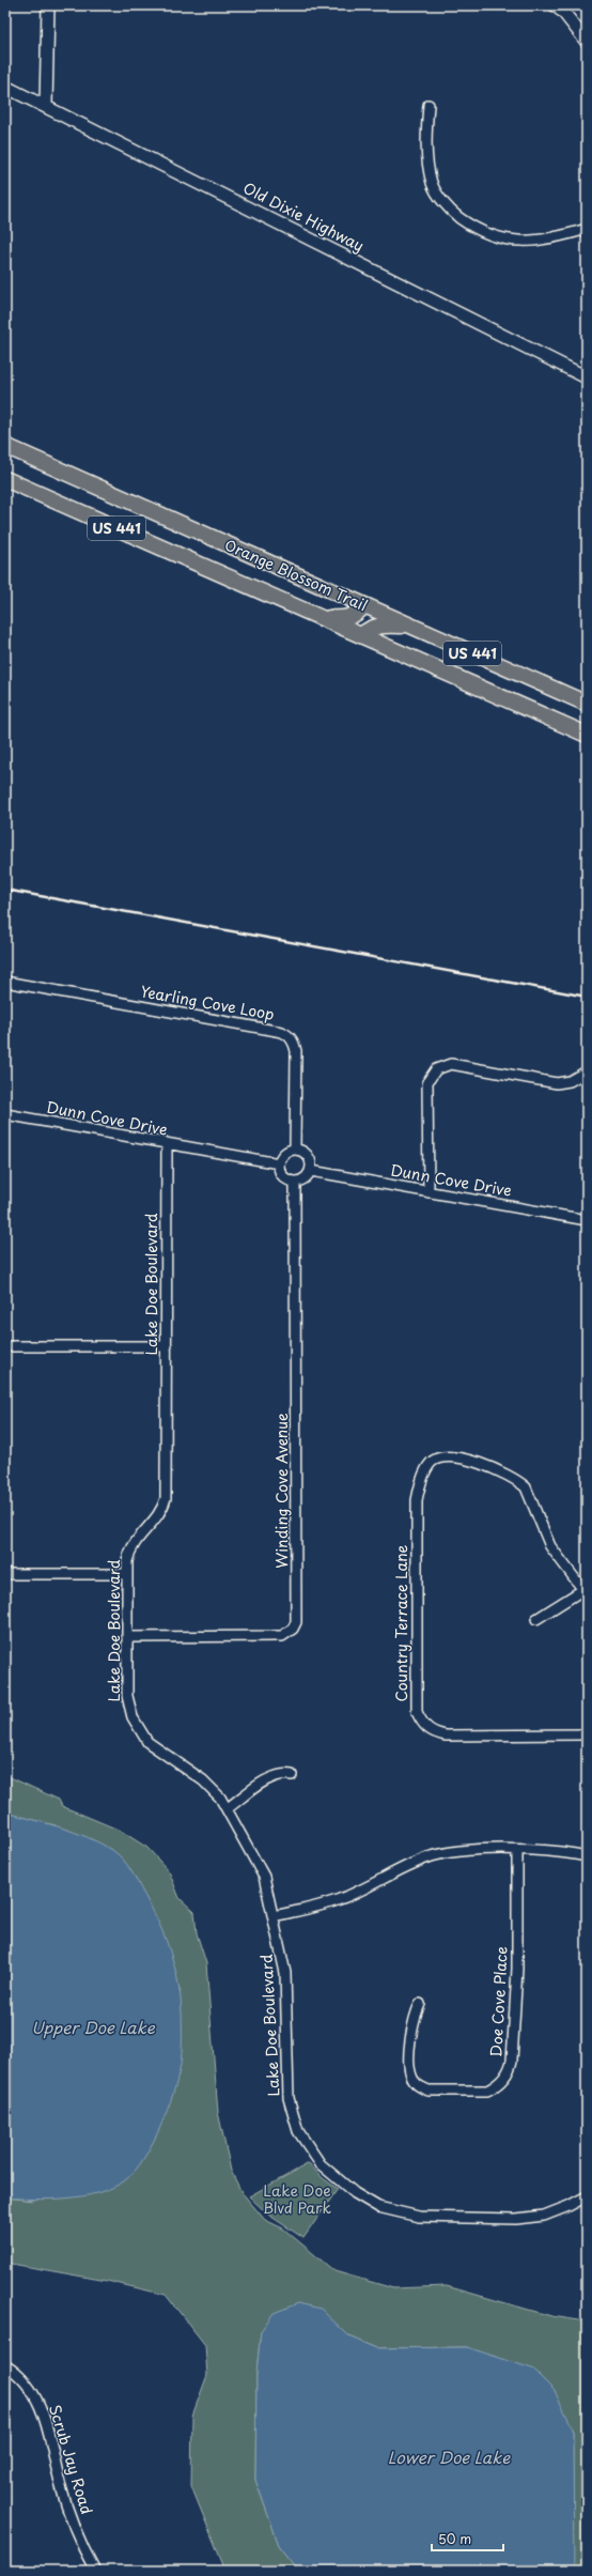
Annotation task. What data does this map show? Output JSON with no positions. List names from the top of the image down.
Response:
{
  "streets": {
    "main road": ["US 441", "Orange Blossom Trail"],
    "street": [
      "Old Dixie Highway",
      "Yearling Cove Loop",
      "Dunn Cove Drive",
      "Lake Doe Boulevard",
      "Winding Cove Avenue",
      "Country Terrace Lane",
      "Doe Cove Place",
      "Scrub Jay Road"
    ]
  },
  "crossings": [
    ["Yearling Cove Loop", "Dunn Cove Drive"],
    ["Yearling Cove Loop", "Winding Cove Avenue"],
    ["Dunn Cove Drive", "Lake Doe Boulevard"],
    ["Dunn Cove Drive", "Winding Cove Avenue"],
    ["Lake Doe Boulevard", "Winding Cove Avenue"]
  ],
  "water": ["Upper Doe Lake", "Lower Doe Lake"],
  "parks": ["Lake Doe Blvd Park"],
  "scale_bar": "50 m"
}
